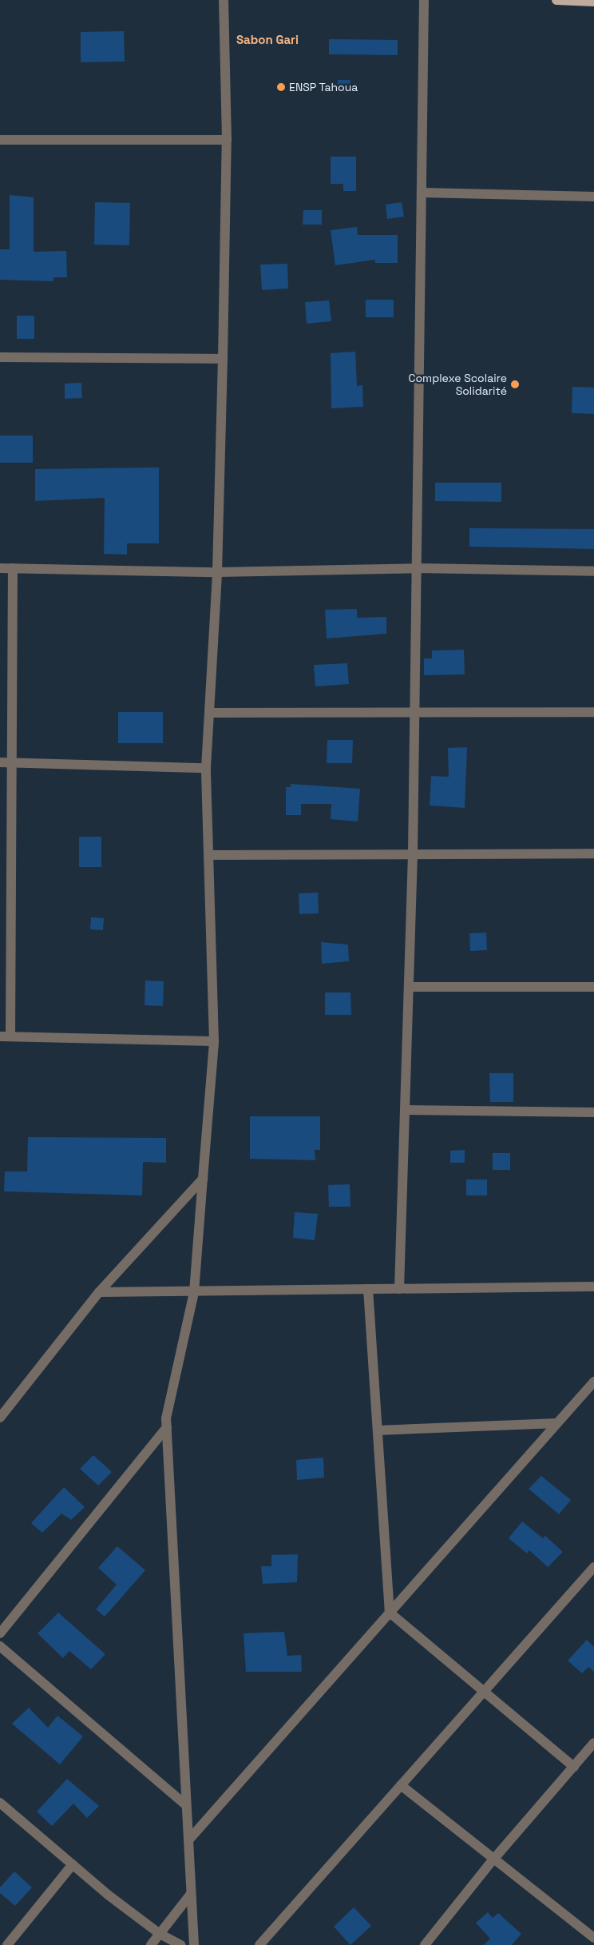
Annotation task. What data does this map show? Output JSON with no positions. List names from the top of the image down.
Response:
{
  "districts": ["Sabon Gari"],
  "places": ["ENSP Tahoua", "Complexe Scolaire Solidarité"]
}
